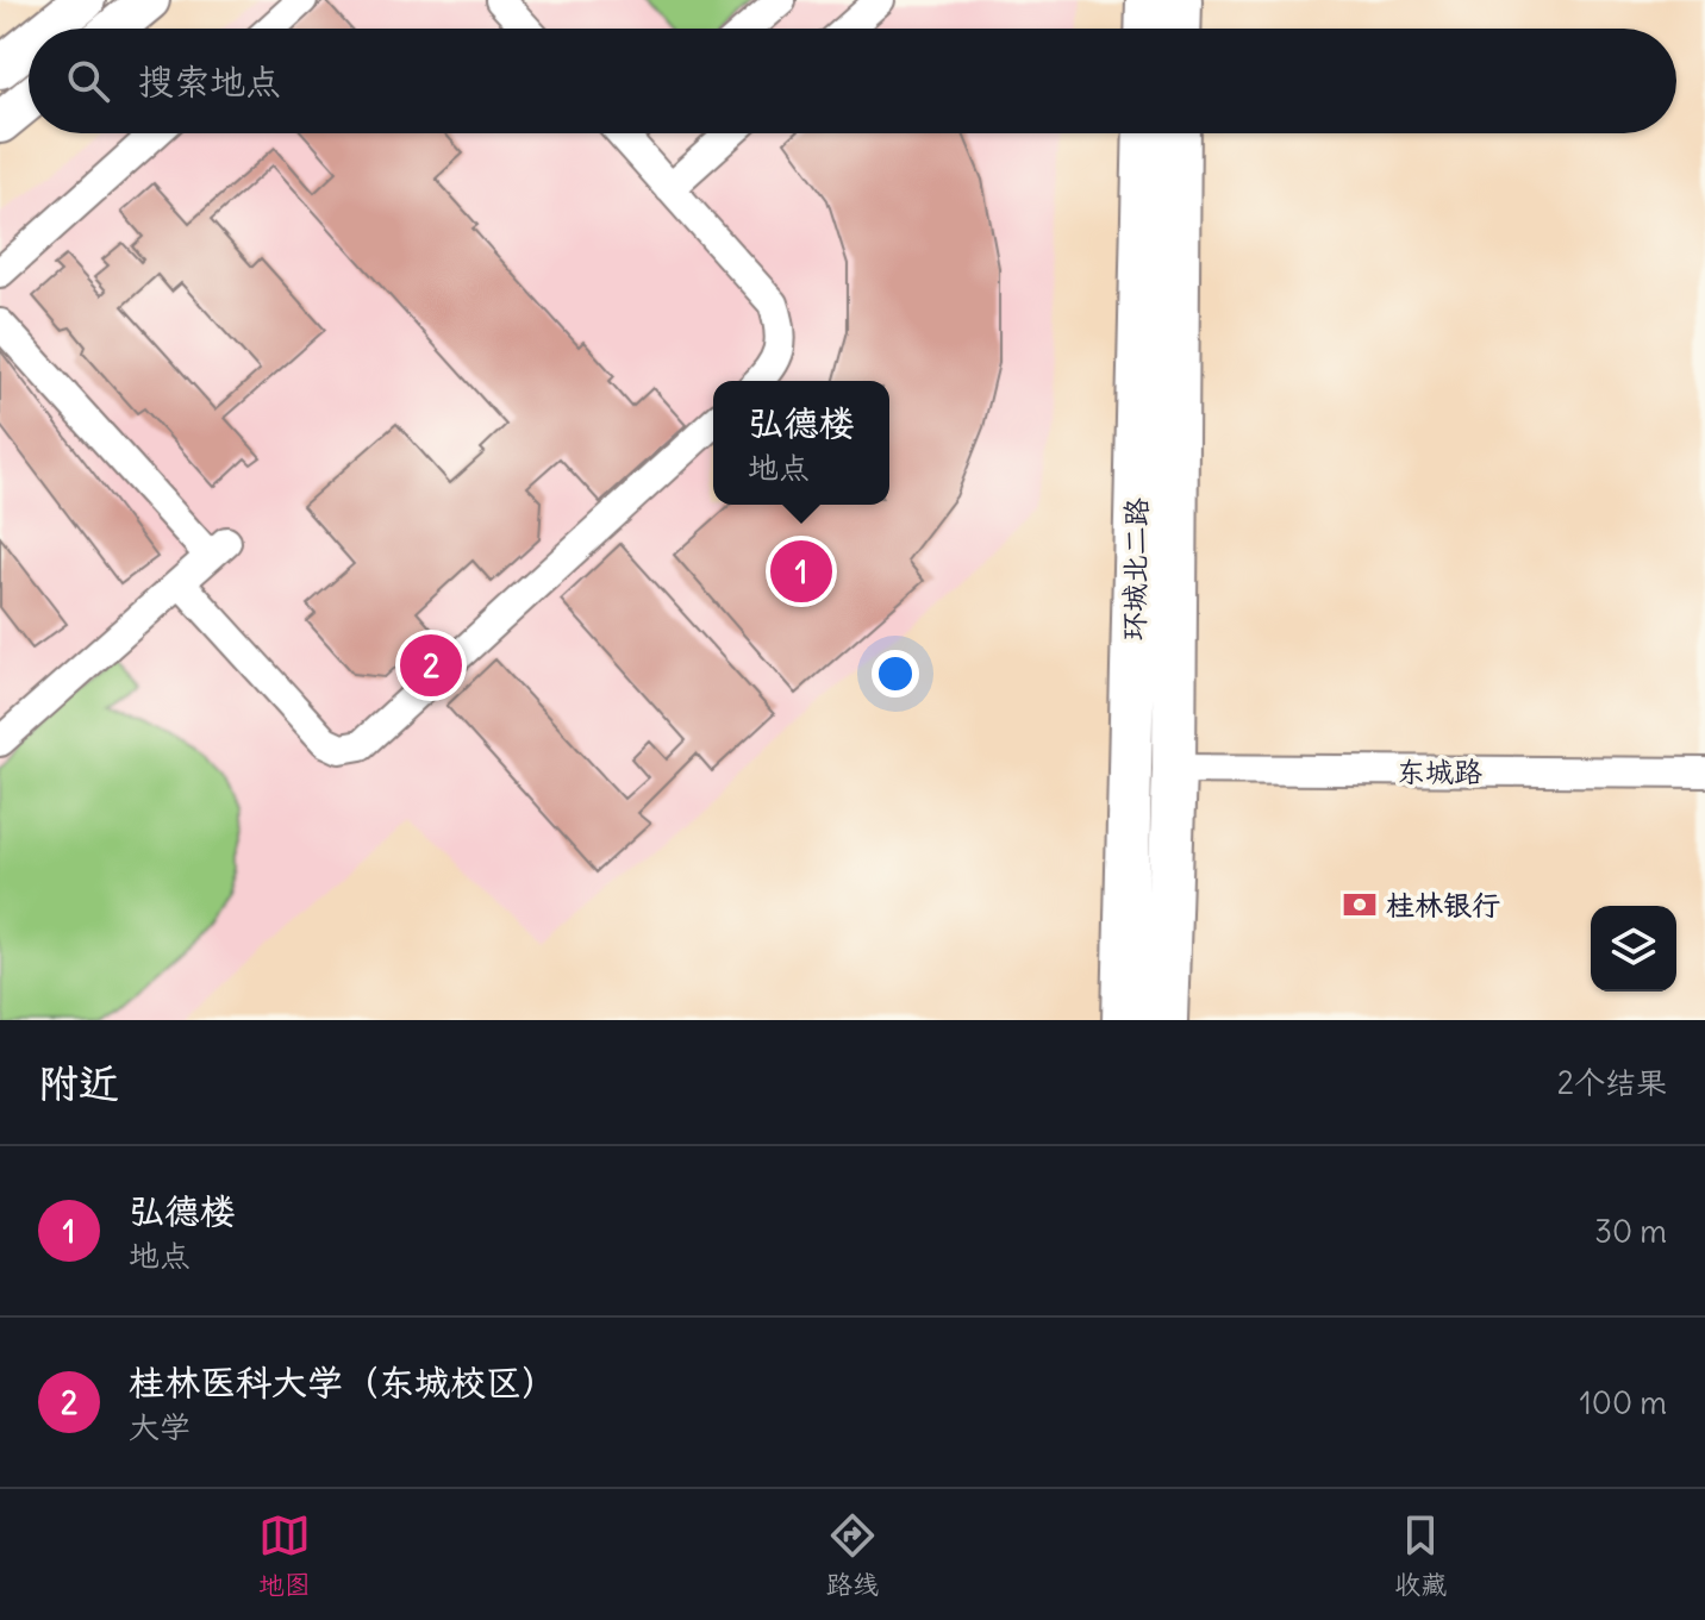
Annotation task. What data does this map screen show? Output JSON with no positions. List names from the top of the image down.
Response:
{
  "streets": {
    "main road": ["环城北二路"],
    "street": ["东城路"]
  },
  "crossings": [
    ["环城北二路", "东城路"]
  ],
  "places": {
    "bank": ["桂林银行"]
  },
  "page": {
    "search": "搜索地点",
    "popup": ["弘德楼", "地点"],
    "pins": ["1", "2"],
    "heading": ["附近", "2个结果"],
    "list": [
      {
        "mark": "1",
        "name": "弘德楼",
        "note": "地点",
        "value": "30 m"
      },
      {
        "mark": "2",
        "name": "桂林医科大学（东城校区）",
        "note": "大学",
        "value": "100 m"
      }
    ],
    "nav": ["地图", "路线", "收藏"]
  }
}
